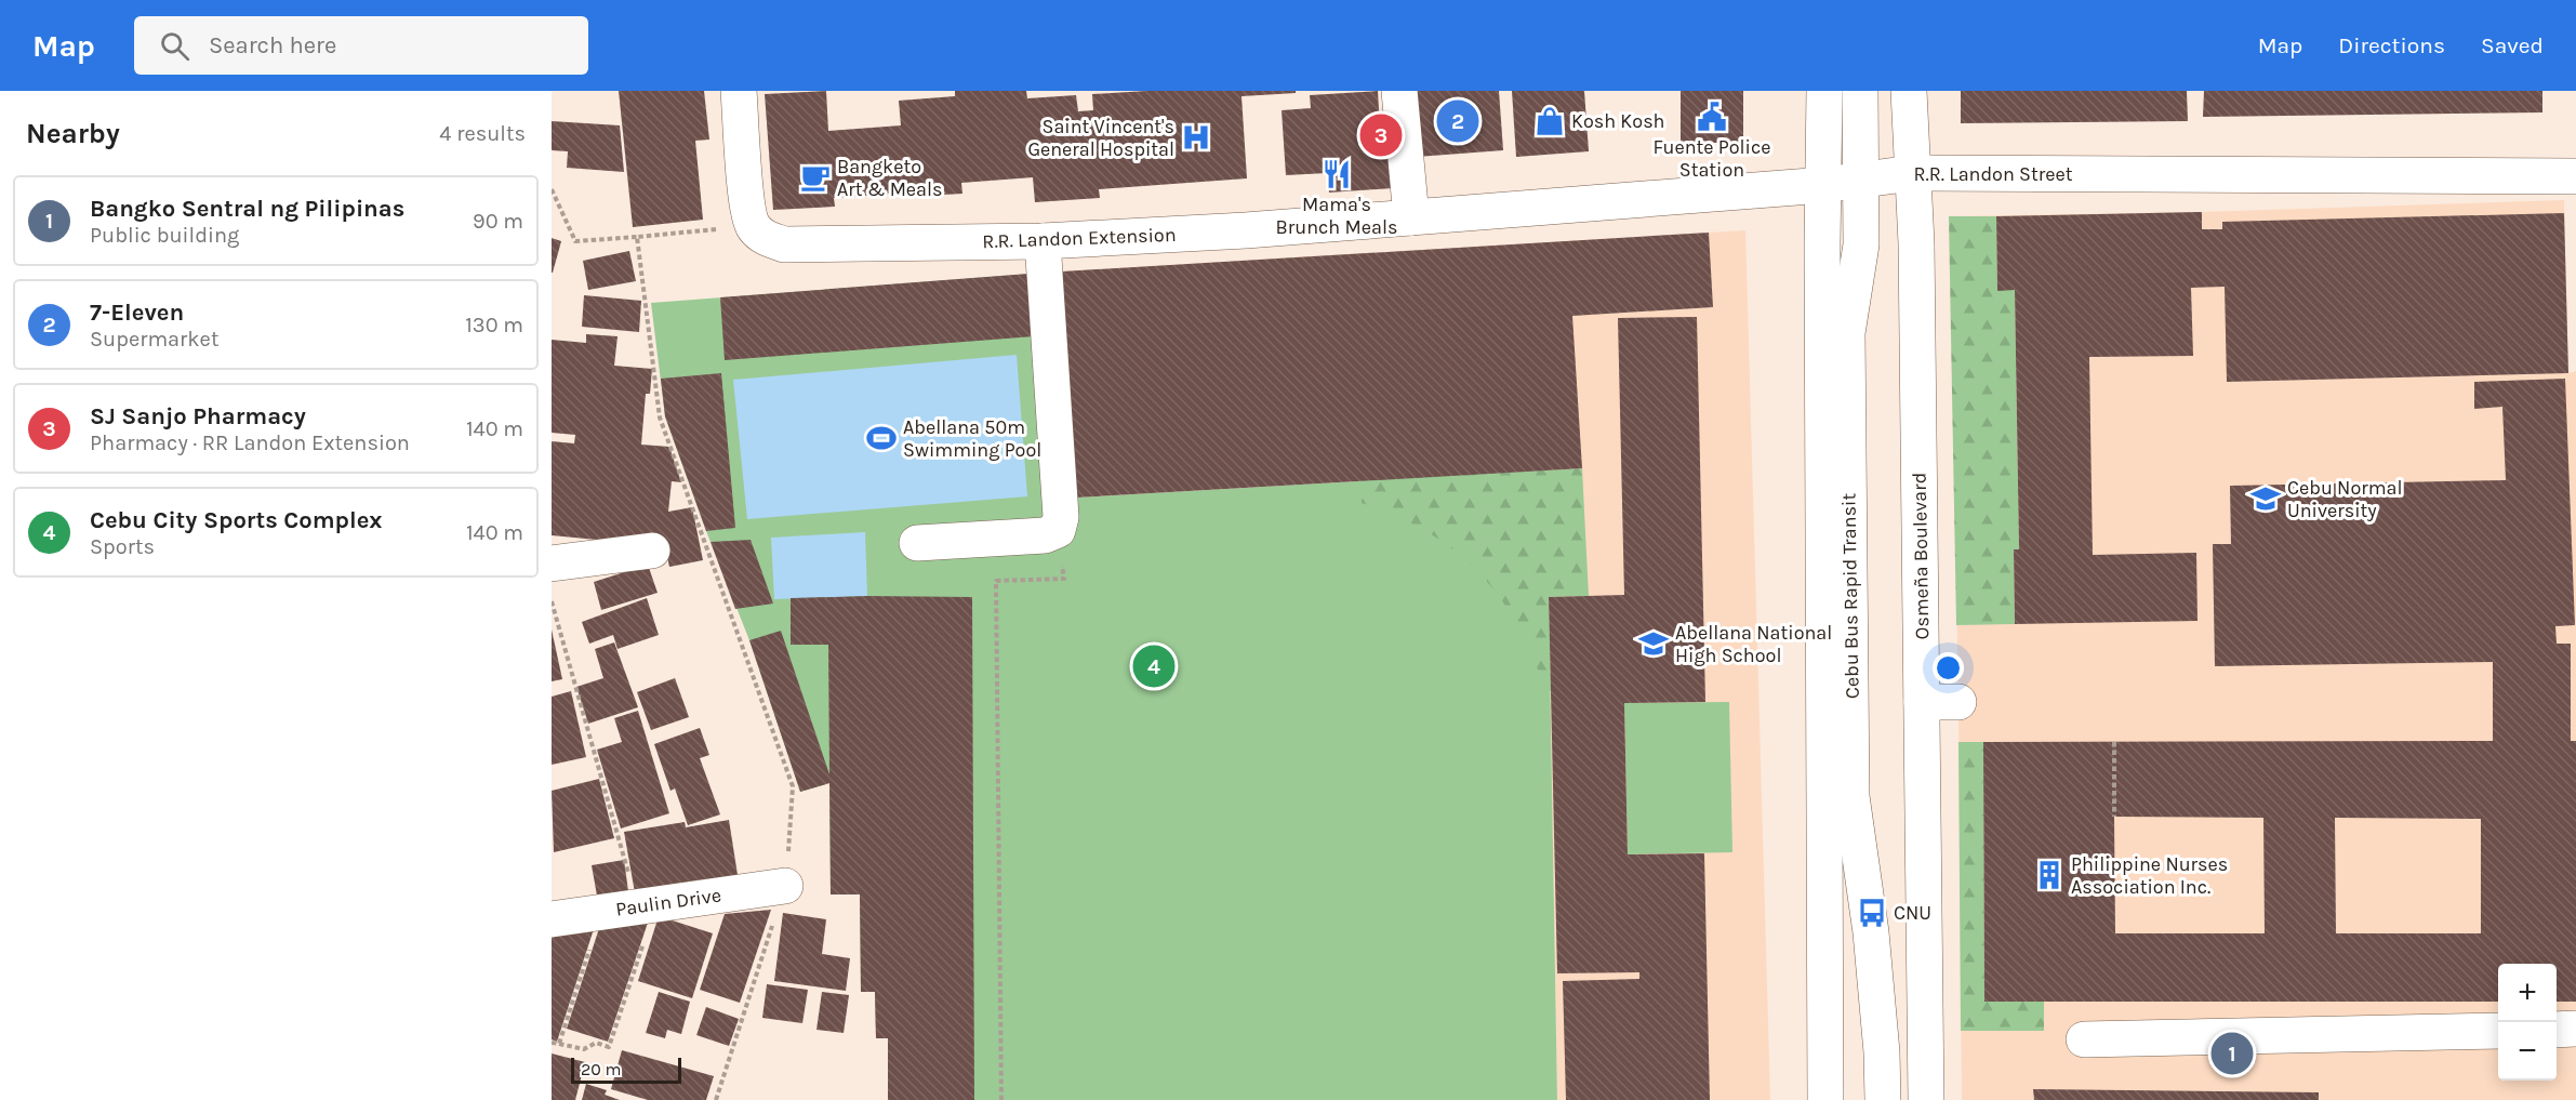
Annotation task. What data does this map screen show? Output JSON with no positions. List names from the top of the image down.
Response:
{
  "streets": {
    "street": [
      "R.R. Landon Street",
      "R.R. Landon Extension",
      "Osmeña Boulevard",
      "Cebu Bus Rapid Transit",
      "Paulin Drive"
    ]
  },
  "crossings": [
    ["R.R. Landon Street", "R.R. Landon Extension"],
    ["R.R. Landon Street", "Osmeña Boulevard"],
    ["R.R. Landon Street", "Cebu Bus Rapid Transit"]
  ],
  "places": {
    "public building": ["Fuente Police Station"],
    "shop": ["Kosh Kosh"],
    "hospital": ["Saint Vincent's General Hospital"],
    "restaurant": ["Mama's Brunch Meals"],
    "cafe": ["Bangketo Art & Meals"],
    "sports": ["Abellana 50m Swimming Pool"],
    "school or university": ["Cebu Normal University", "Abellana National High School"],
    "building": ["Philippine Nurses Association Inc."],
    "bus stop": ["CNU"]
  },
  "scale_bar": "20 m",
  "page": {
    "header": "Map",
    "search": "Search here",
    "nav": ["Map", "Directions", "Saved"],
    "heading": ["Nearby", "4 results"],
    "pins": [
      "2",
      "3",
      "4",
      "1"
    ],
    "list": [
      {
        "mark": "1",
        "name": "Bangko Sentral ng Pilipinas",
        "note": "Public building",
        "value": "90 m"
      },
      {
        "mark": "2",
        "name": "7-Eleven",
        "note": "Supermarket",
        "value": "130 m"
      },
      {
        "mark": "3",
        "name": "SJ Sanjo Pharmacy",
        "note": "Pharmacy · RR Landon Extension",
        "value": "140 m"
      },
      {
        "mark": "4",
        "name": "Cebu City Sports Complex",
        "note": "Sports",
        "value": "140 m"
      }
    ],
    "map_buttons": ["+", "−"],
    "scale": "20 m"
  }
}
